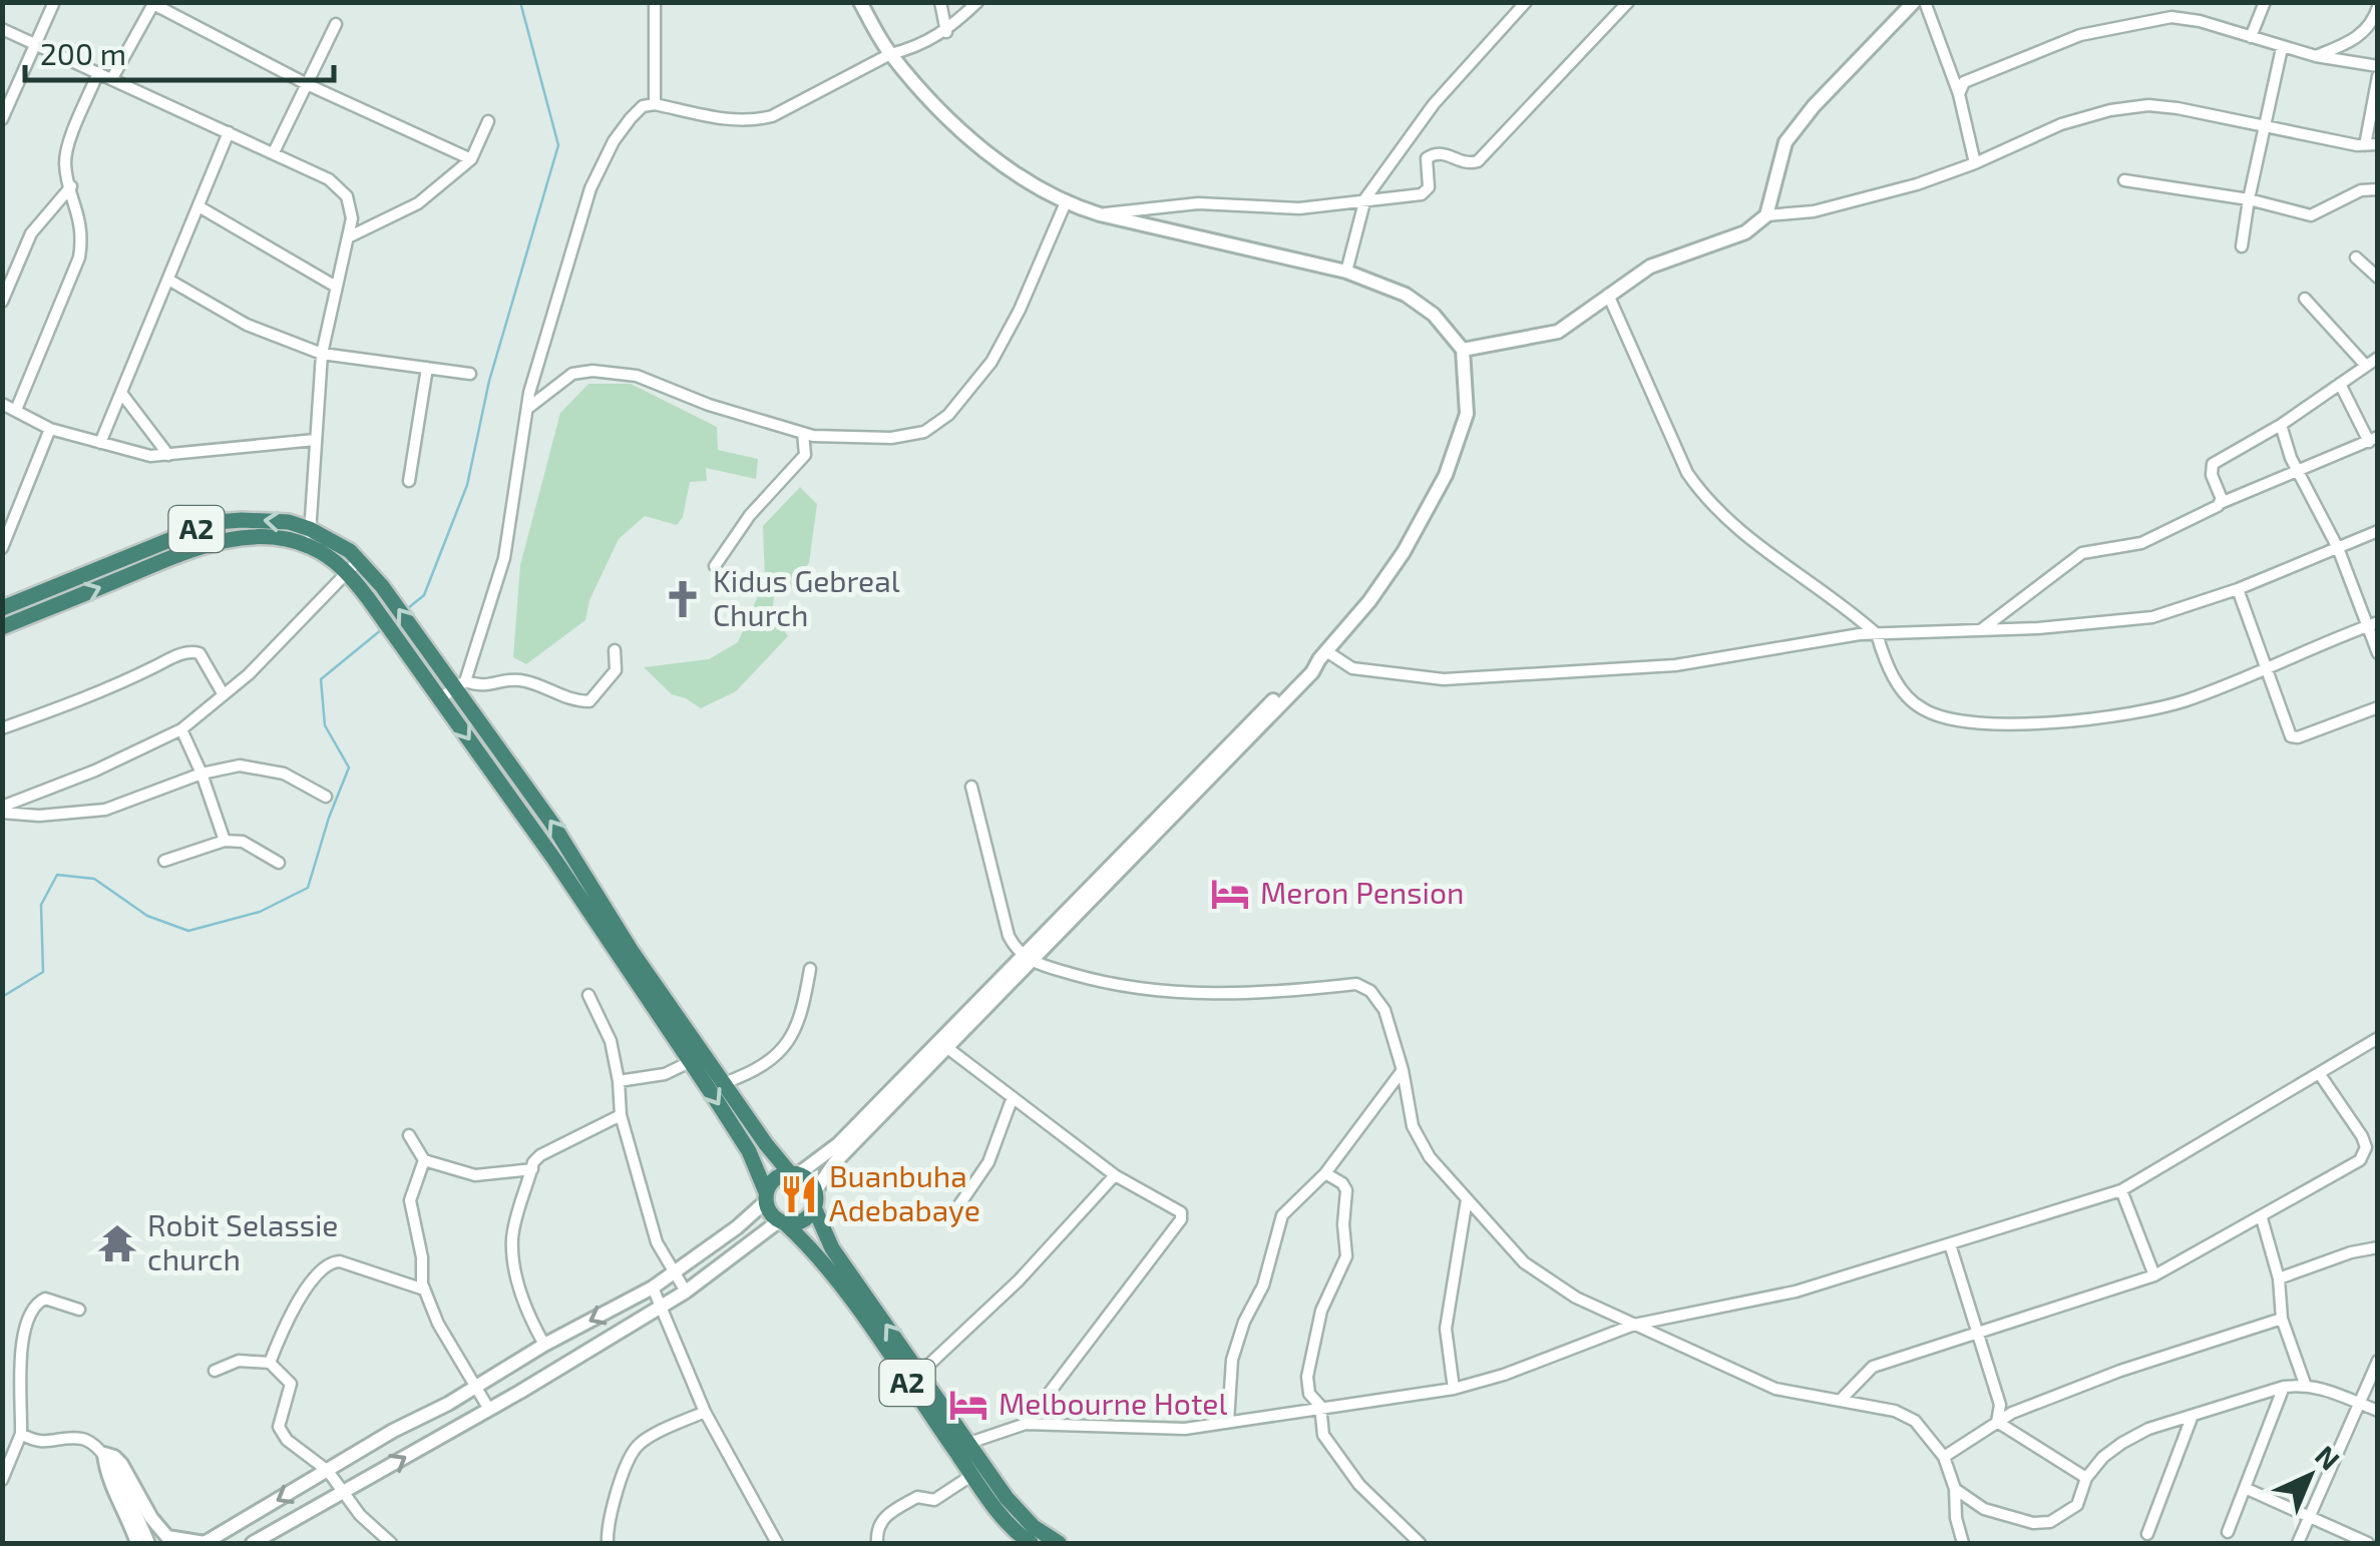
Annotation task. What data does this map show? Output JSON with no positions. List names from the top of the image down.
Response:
{
  "streets": {
    "highway": ["A2"]
  },
  "places": {
    "church": ["Kidus Gebreal Church"],
    "hotel": ["Meron Pension", "Melbourne Hotel"],
    "restaurant": ["Buanbuha Adebabaye"],
    "temple": ["Robit Selassie church"]
  },
  "scale_bar": "200 m",
  "north": "top right"
}
